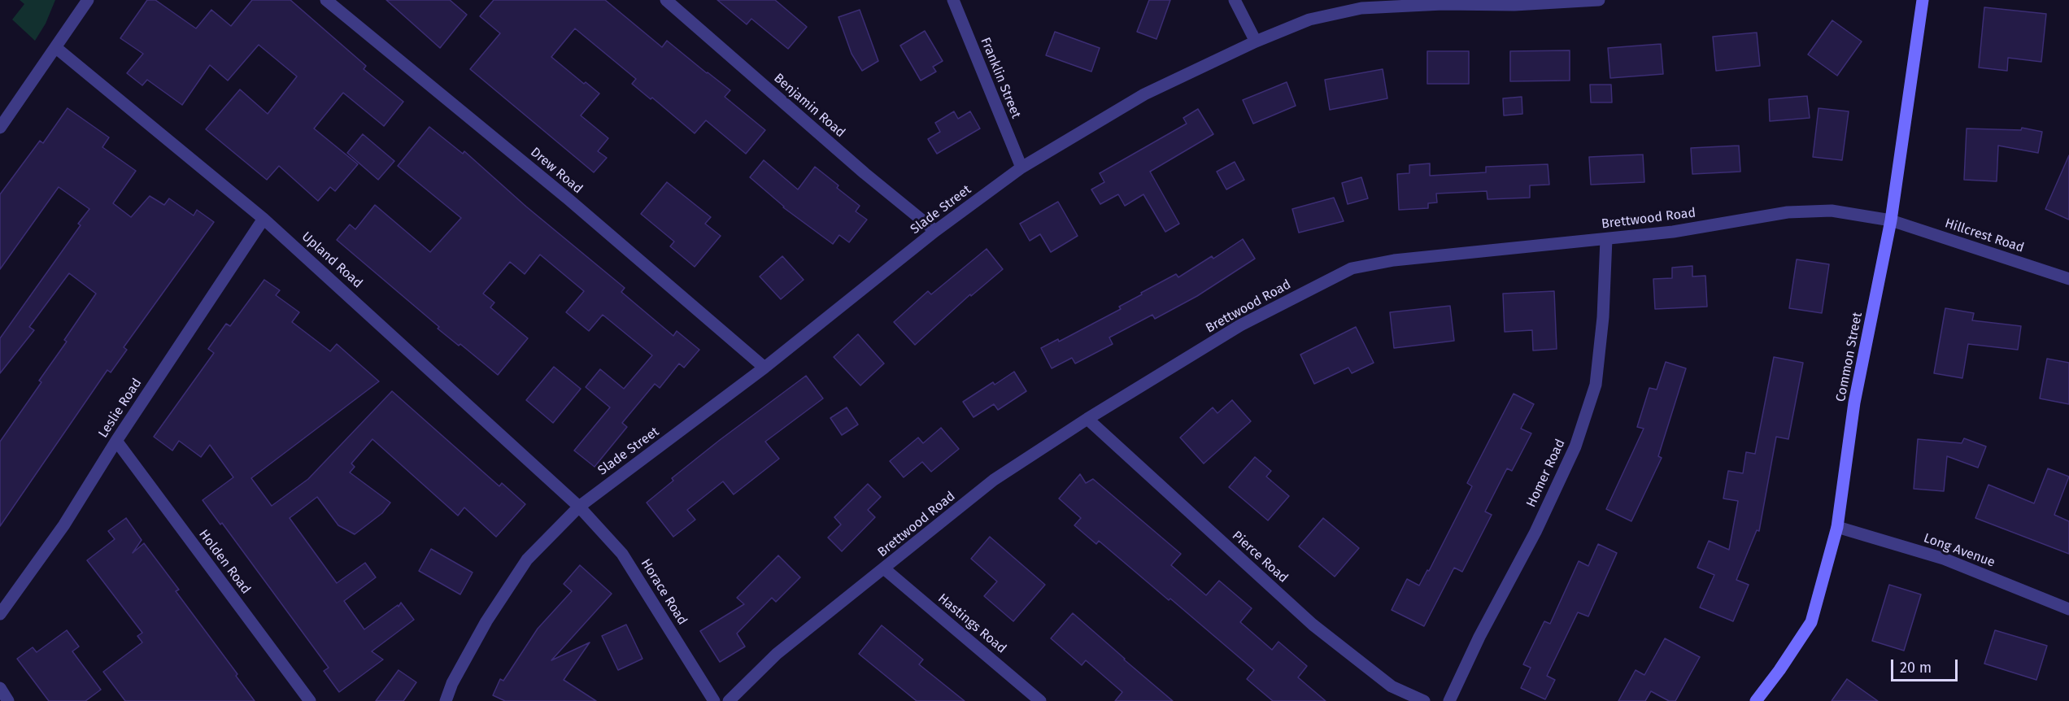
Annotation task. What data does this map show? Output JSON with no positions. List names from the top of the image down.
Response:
{
  "streets": {
    "main road": ["Common Street"],
    "street": [
      "Franklin Street",
      "Benjamin Road",
      "Drew Road",
      "Slade Street",
      "Brettwood Road",
      "Hillcrest Road",
      "Upland Road",
      "Leslie Road",
      "Homer Road",
      "Long Avenue",
      "Pierce Road",
      "Holden Road",
      "Horace Road",
      "Hastings Road"
    ]
  },
  "crossings": [
    ["Franklin Street", "Slade Street"],
    ["Benjamin Road", "Slade Street"],
    ["Drew Road", "Slade Street"],
    ["Slade Street", "Upland Road"],
    ["Slade Street", "Horace Road"],
    ["Brettwood Road", "Hillcrest Road"],
    ["Brettwood Road", "Common Street"],
    ["Brettwood Road", "Homer Road"],
    ["Brettwood Road", "Pierce Road"],
    ["Brettwood Road", "Hastings Road"],
    ["Hillcrest Road", "Common Street"],
    ["Upland Road", "Leslie Road"],
    ["Upland Road", "Horace Road"],
    ["Common Street", "Long Avenue"],
    ["Leslie Road", "Holden Road"]
  ],
  "scale_bar": "20 m"
}
